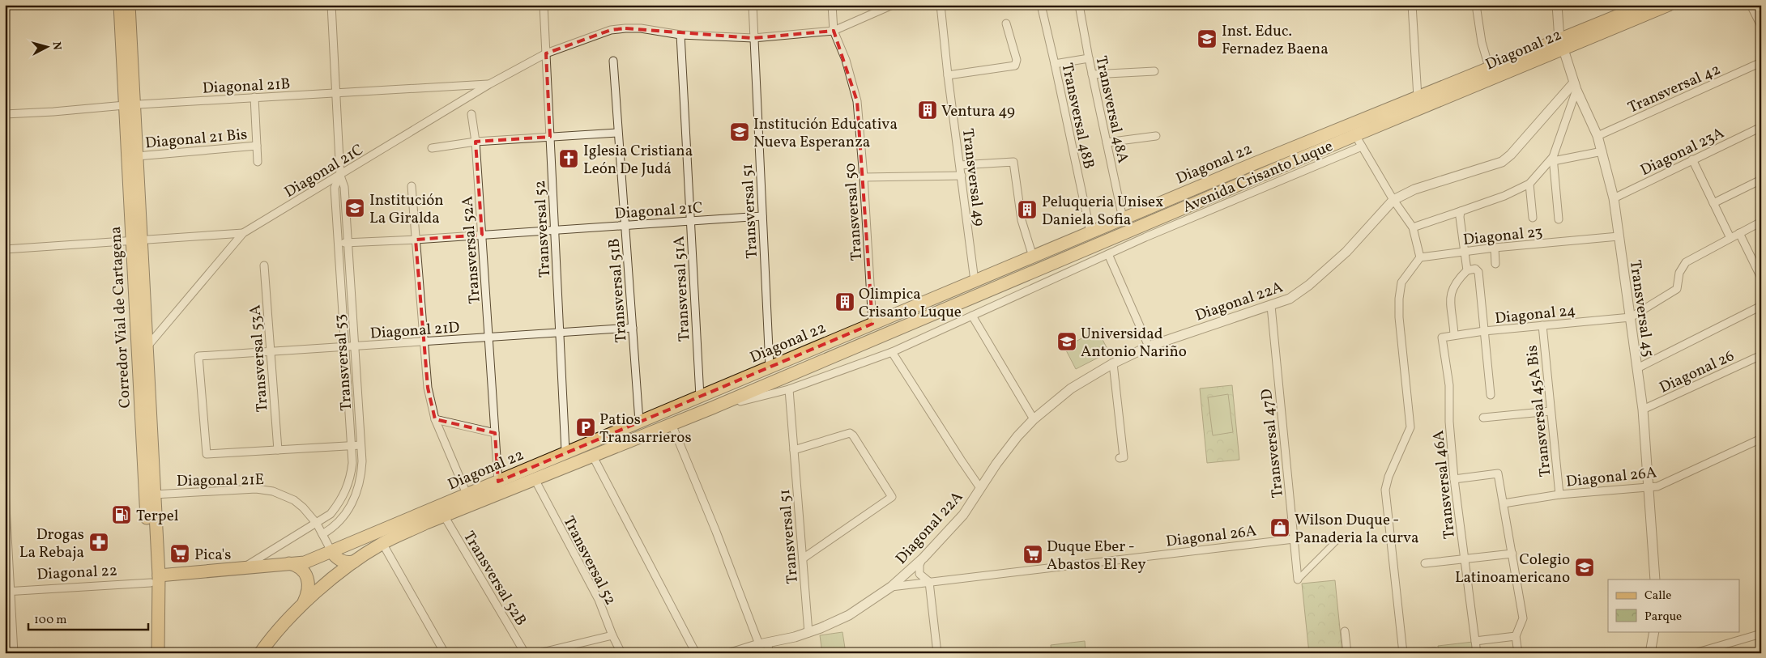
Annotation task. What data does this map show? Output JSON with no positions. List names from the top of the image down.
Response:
{
  "streets": {
    "main road": ["Diagonal 22", "Corredor Vial de Cartagena"],
    "street": [
      "Diagonal 21B",
      "Transversal 42",
      "Transversal 48A",
      "Transversal 48B",
      "Diagonal 21 Bis",
      "Diagonal 23A",
      "Diagonal 21C",
      "Avenida Crisanto Luque",
      "Transversal 49",
      "Transversal 51",
      "Transversal 50",
      "Transversal 52",
      "Diagonal 23",
      "Transversal 52A",
      "Transversal 51A",
      "Transversal 51B",
      "Diagonal 22A",
      "Transversal 45",
      "Diagonal 24",
      "Diagonal 21D",
      "Transversal 53A",
      "Transversal 53",
      "Diagonal 26",
      "Transversal 45A Bis",
      "Transversal 47D",
      "Diagonal 26A",
      "Diagonal 21E",
      "Transversal 46A",
      "Transversal 52B"
    ]
  },
  "crossings": [
    ["Diagonal 22", "Transversal 48A"],
    ["Diagonal 22", "Transversal 48B"],
    ["Diagonal 22", "Avenida Crisanto Luque"],
    ["Diagonal 22", "Transversal 49"],
    ["Diagonal 22", "Transversal 51"],
    ["Diagonal 22", "Transversal 50"],
    ["Diagonal 22", "Transversal 52"],
    ["Diagonal 22", "Transversal 52A"],
    ["Diagonal 22", "Transversal 51A"],
    ["Diagonal 22", "Transversal 51B"],
    ["Diagonal 22", "Transversal 45"],
    ["Diagonal 22", "Corredor Vial de Cartagena"],
    ["Diagonal 22", "Transversal 53"],
    ["Diagonal 22", "Diagonal 21E"],
    ["Diagonal 22", "Transversal 52B"],
    ["Diagonal 21B", "Diagonal 21C"],
    ["Diagonal 21B", "Corredor Vial de Cartagena"],
    ["Diagonal 21B", "Transversal 53"],
    ["Transversal 42", "Transversal 45"],
    ["Diagonal 21 Bis", "Corredor Vial de Cartagena"],
    ["Diagonal 23A", "Transversal 45"],
    ["Diagonal 21C", "Transversal 51"],
    ["Diagonal 21C", "Transversal 52"],
    ["Diagonal 21C", "Transversal 52A"],
    ["Diagonal 21C", "Transversal 51A"],
    ["Diagonal 21C", "Transversal 51B"],
    ["Diagonal 21C", "Corredor Vial de Cartagena"],
    ["Diagonal 21C", "Transversal 53"],
    ["Avenida Crisanto Luque", "Transversal 51"],
    ["Transversal 51", "Diagonal 22A"],
    ["Transversal 52", "Diagonal 21D"],
    ["Diagonal 23", "Transversal 45"],
    ["Transversal 52A", "Diagonal 21D"],
    ["Transversal 51B", "Diagonal 21D"],
    ["Diagonal 22A", "Transversal 45"],
    ["Diagonal 22A", "Transversal 47D"],
    ["Diagonal 22A", "Diagonal 26A"],
    ["Transversal 45", "Diagonal 24"],
    ["Transversal 45", "Diagonal 26"],
    ["Transversal 45", "Diagonal 26A"],
    ["Diagonal 24", "Transversal 45A Bis"],
    ["Diagonal 24", "Transversal 46A"],
    ["Corredor Vial de Cartagena", "Diagonal 21E"],
    ["Diagonal 21D", "Transversal 53A"],
    ["Diagonal 21D", "Transversal 53"],
    ["Transversal 53", "Diagonal 21E"],
    ["Transversal 45A Bis", "Diagonal 26A"],
    ["Transversal 47D", "Diagonal 26A"]
  ],
  "places": {
    "school or university": [
      "Inst. Educ. Fernadez Baena",
      "Institución Educativa Nueva Esperanza",
      "Institución La Giralda",
      "Universidad Antonio Nariño",
      "Colegio Latinoamericano"
    ],
    "building": ["Ventura 49", "Peluqueria Unisex Daniela Sofia", "Olimpica Crisanto Luque"],
    "church": ["Iglesia Cristiana León De Judá"],
    "parking": ["Patios Transarrieros"],
    "fuel station": ["Terpel"],
    "shop": ["Wilson Duque - Panaderia la curva"],
    "pharmacy": ["Drogas La Rebaja"],
    "supermarket": ["Pica's", "Duque Eber - Abastos El Rey"]
  },
  "legend": ["Calle", "Parque"],
  "scale_bar": "100 m",
  "north": "right"
}
